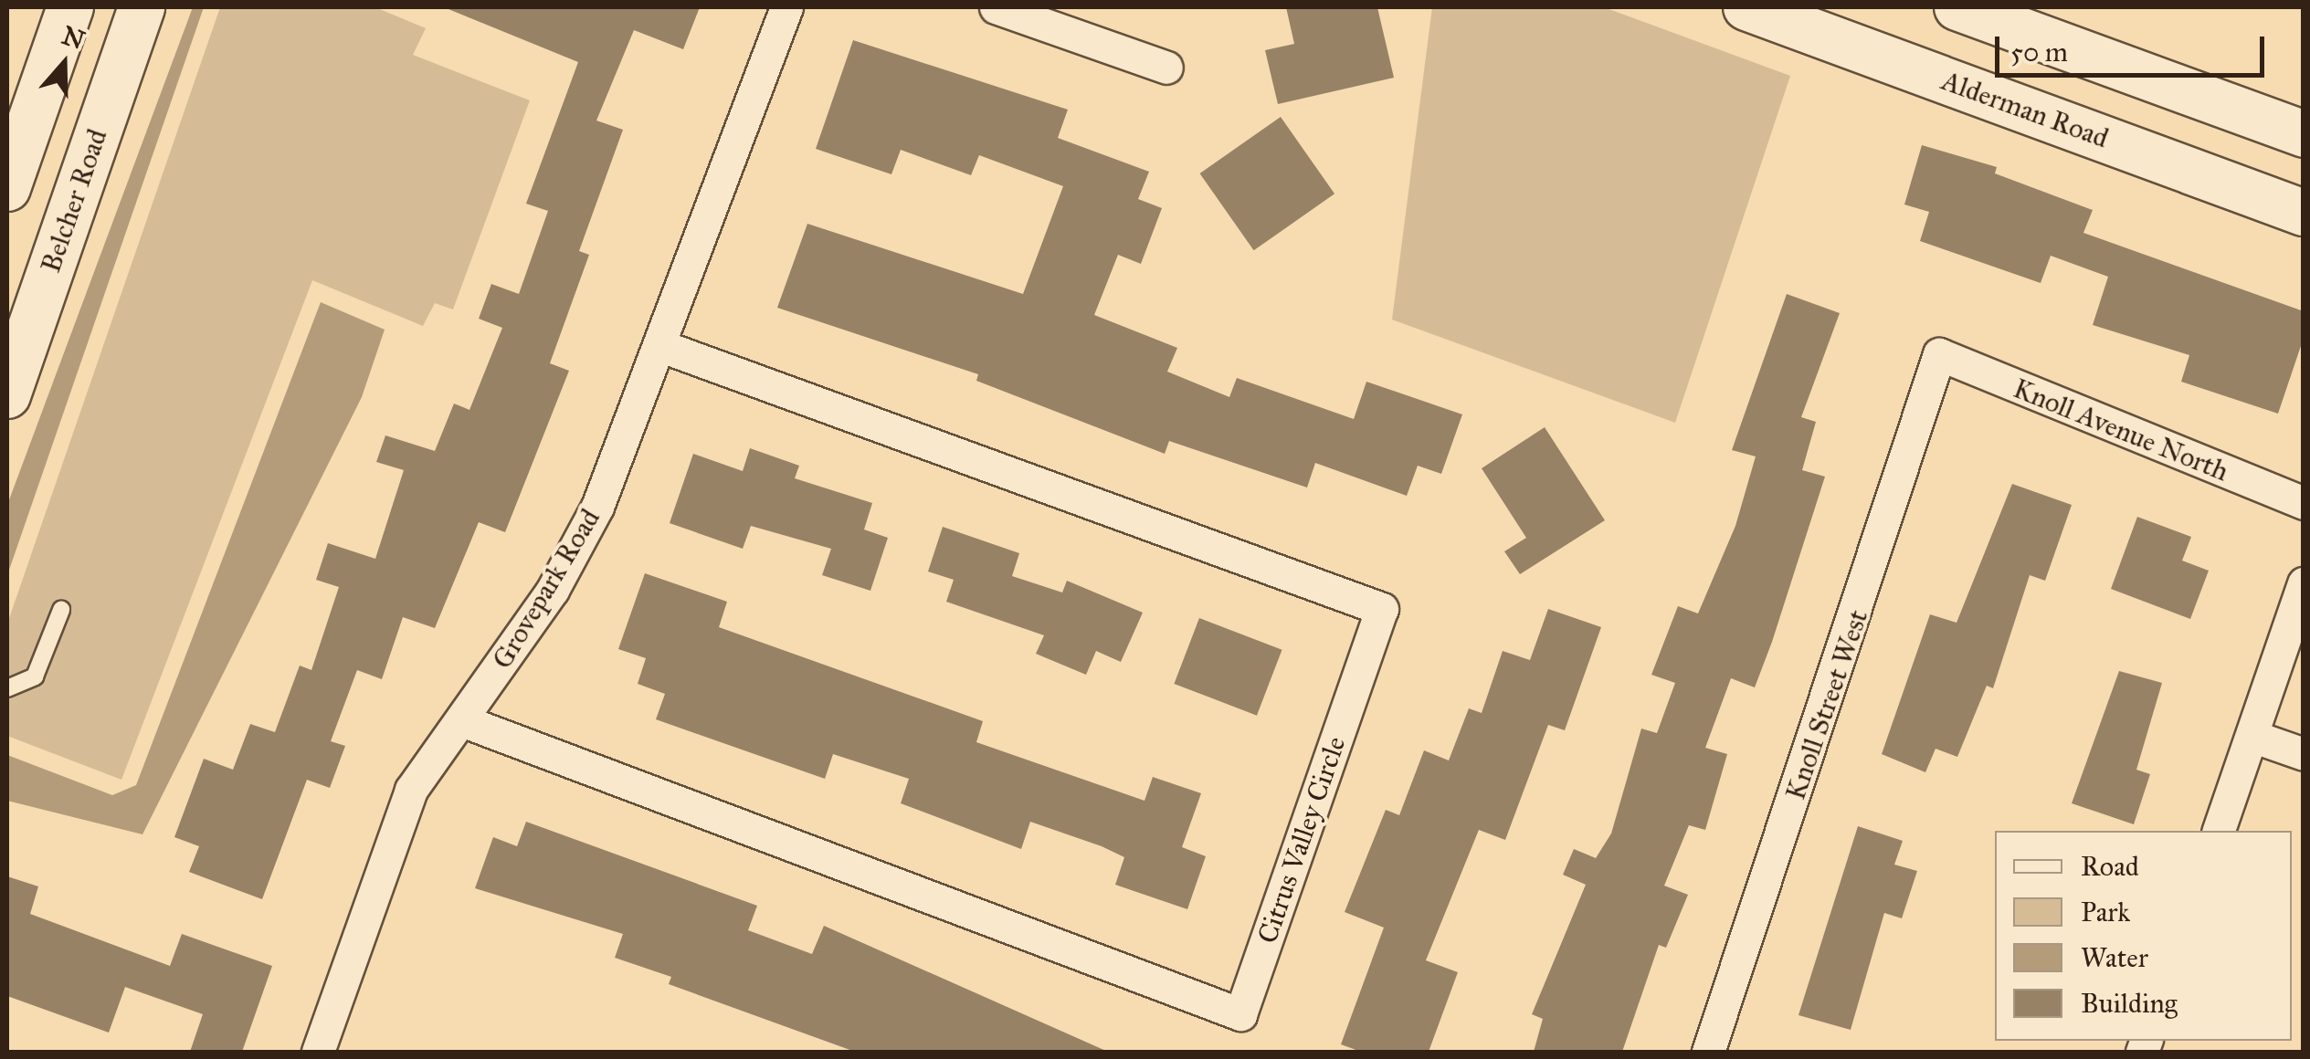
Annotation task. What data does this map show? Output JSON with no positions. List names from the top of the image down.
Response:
{
  "streets": {
    "main road": ["Alderman Road", "Belcher Road"],
    "street": [
      "Knoll Avenue North",
      "Grovepark Road",
      "Knoll Street West",
      "Citrus Valley Circle"
    ]
  },
  "crossings": [
    ["Knoll Avenue North", "Knoll Street West"],
    ["Grovepark Road", "Citrus Valley Circle"]
  ],
  "legend": [
    "Road",
    "Park",
    "Water",
    "Building"
  ],
  "scale_bar": "50 m",
  "north": "top"
}
